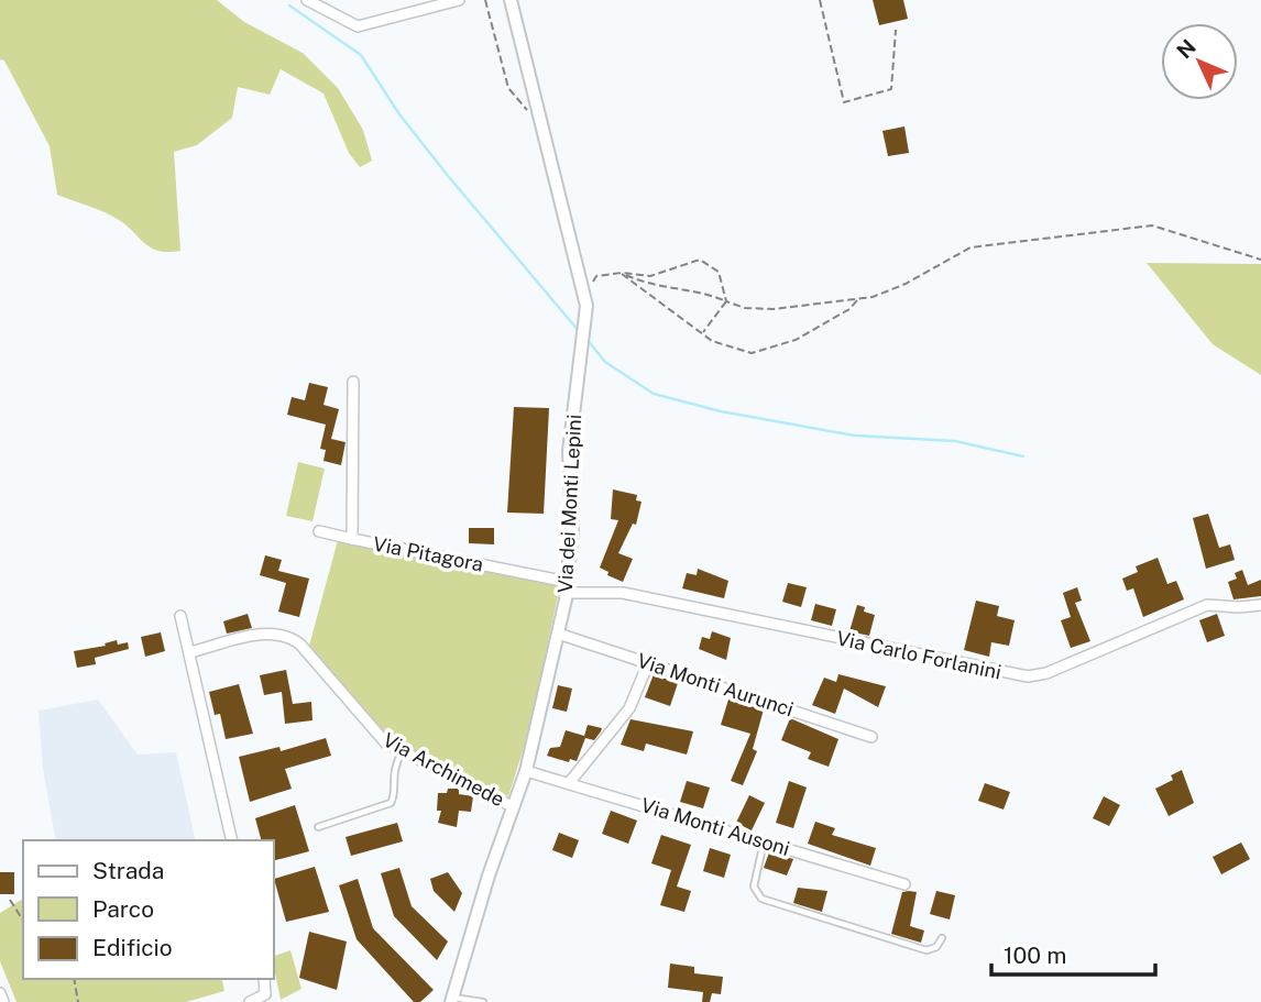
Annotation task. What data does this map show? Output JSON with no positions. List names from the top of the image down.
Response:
{
  "streets": {
    "street": [
      "Via dei Monti Lepini",
      "Via Pitagora",
      "Via Carlo Forlanini",
      "Via Monti Aurunci",
      "Via Archimede",
      "Via Monti Ausoni"
    ]
  },
  "crossings": [
    ["Via dei Monti Lepini", "Via Pitagora"],
    ["Via dei Monti Lepini", "Via Carlo Forlanini"],
    ["Via dei Monti Lepini", "Via Monti Aurunci"],
    ["Via dei Monti Lepini", "Via Archimede"],
    ["Via dei Monti Lepini", "Via Monti Ausoni"],
    ["Via Pitagora", "Via Carlo Forlanini"]
  ],
  "legend": ["Strada", "Parco", "Edificio"],
  "scale_bar": "100 m",
  "north": "top left"
}
